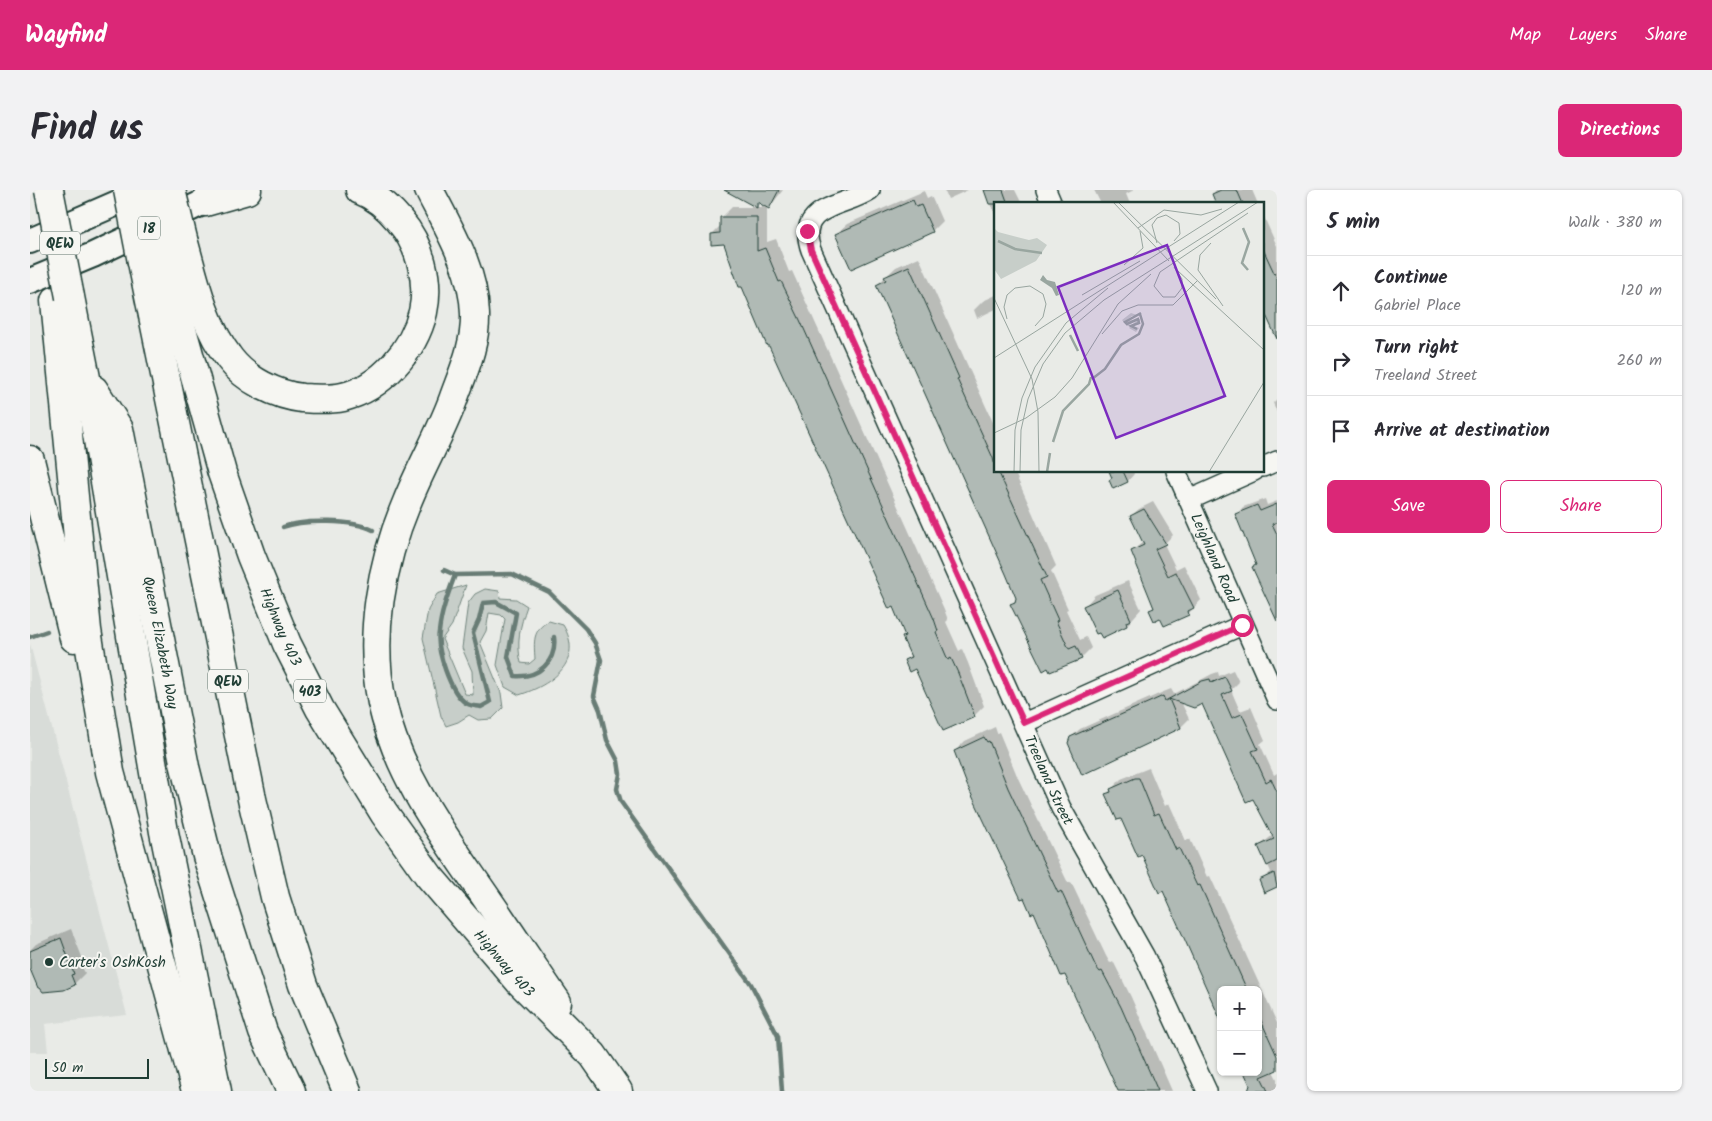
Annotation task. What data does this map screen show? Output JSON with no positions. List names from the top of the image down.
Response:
{
  "streets": {
    "highway": [
      "QEW",
      "Highway 403",
      "Queen Elizabeth Way",
      "403"
    ],
    "main road": ["18"],
    "street": ["Leighland Road", "Treeland Street"]
  },
  "crossings": [
    ["18", "Highway 403"],
    ["QEW", "Highway 403"]
  ],
  "places": ["Carter's OshKosh"],
  "scale_bar": "50 m",
  "page": {
    "header": "Wayfind",
    "nav": ["Map", "Layers", "Share"],
    "title": "Find us",
    "buttons": [
      "Directions",
      ["Save", "Share"]
    ],
    "heading": ["5 min", "Walk · 380 m"],
    "list": [
      ["Continue", "Gabriel Place", "120 m"],
      ["Turn right", "Treeland Street", "260 m"],
      "Arrive at destination"
    ],
    "map_buttons": ["+", "−"],
    "scale": "50 m"
  }
}
